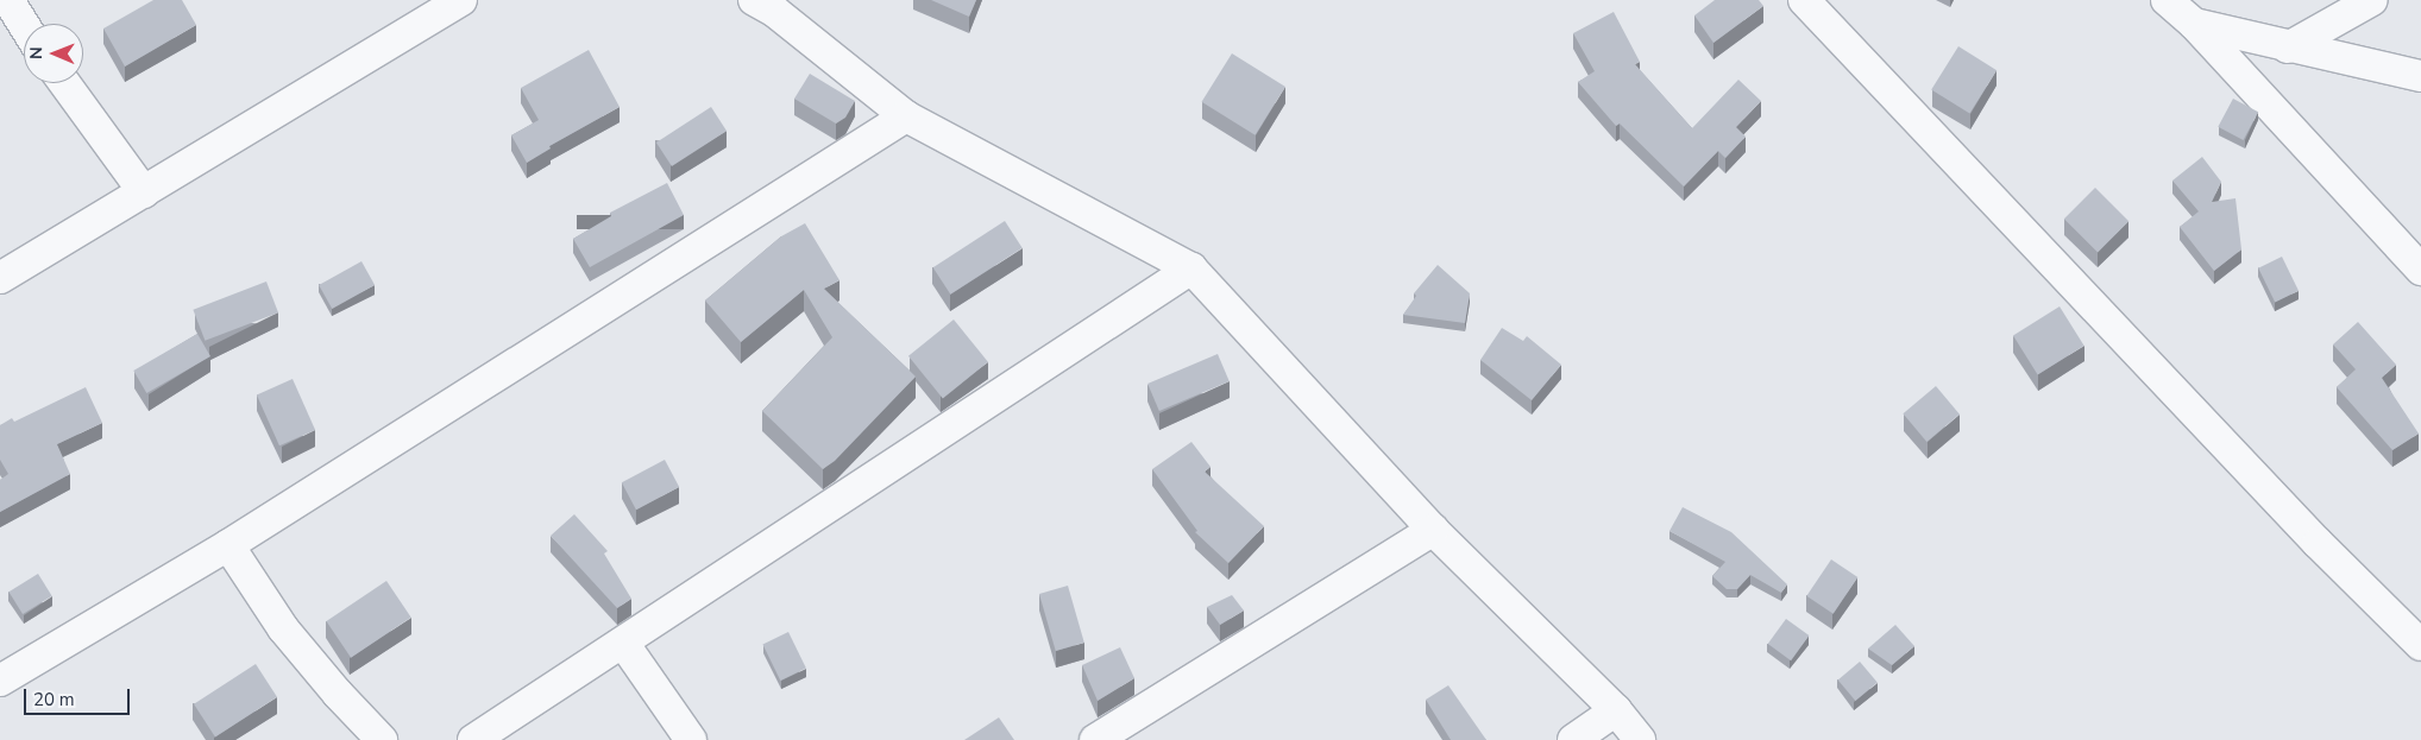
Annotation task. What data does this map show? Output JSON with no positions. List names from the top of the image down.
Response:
{
  "scale_bar": "20 m",
  "north": "left"
}
